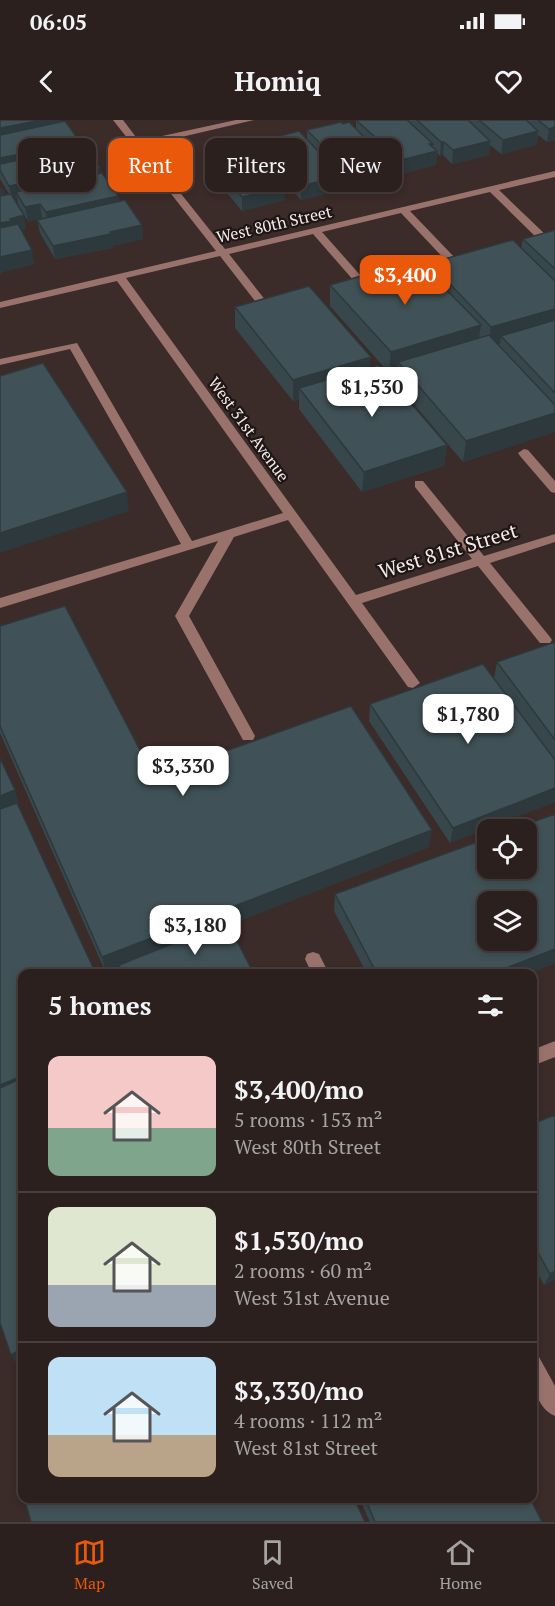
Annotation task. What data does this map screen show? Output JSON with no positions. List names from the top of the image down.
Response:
{
  "streets": {
    "street": ["West 80th Street", "West 31st Avenue", "West 81st Street"]
  },
  "crossings": [
    ["West 80th Street", "West 31st Avenue"],
    ["West 31st Avenue", "West 81st Street"]
  ],
  "page": {
    "status": "06:05",
    "header": "Homiq",
    "chip": [
      "Buy",
      "Rent",
      "Filters",
      "New"
    ],
    "price": [
      "$3,400",
      "$1,530",
      "$1,780",
      "$3,330",
      "$3,180"
    ],
    "heading": "5 homes",
    "list": [
      {
        "name": "$3,400/mo",
        "note": "5 rooms · 153 m² · West 80th Street"
      },
      {
        "name": "$1,530/mo",
        "note": "2 rooms · 60 m² · West 31st Avenue"
      },
      {
        "name": "$3,330/mo",
        "note": "4 rooms · 112 m² · West 81st Street"
      }
    ],
    "tabs": ["Map", "Saved", "Home"]
  }
}
